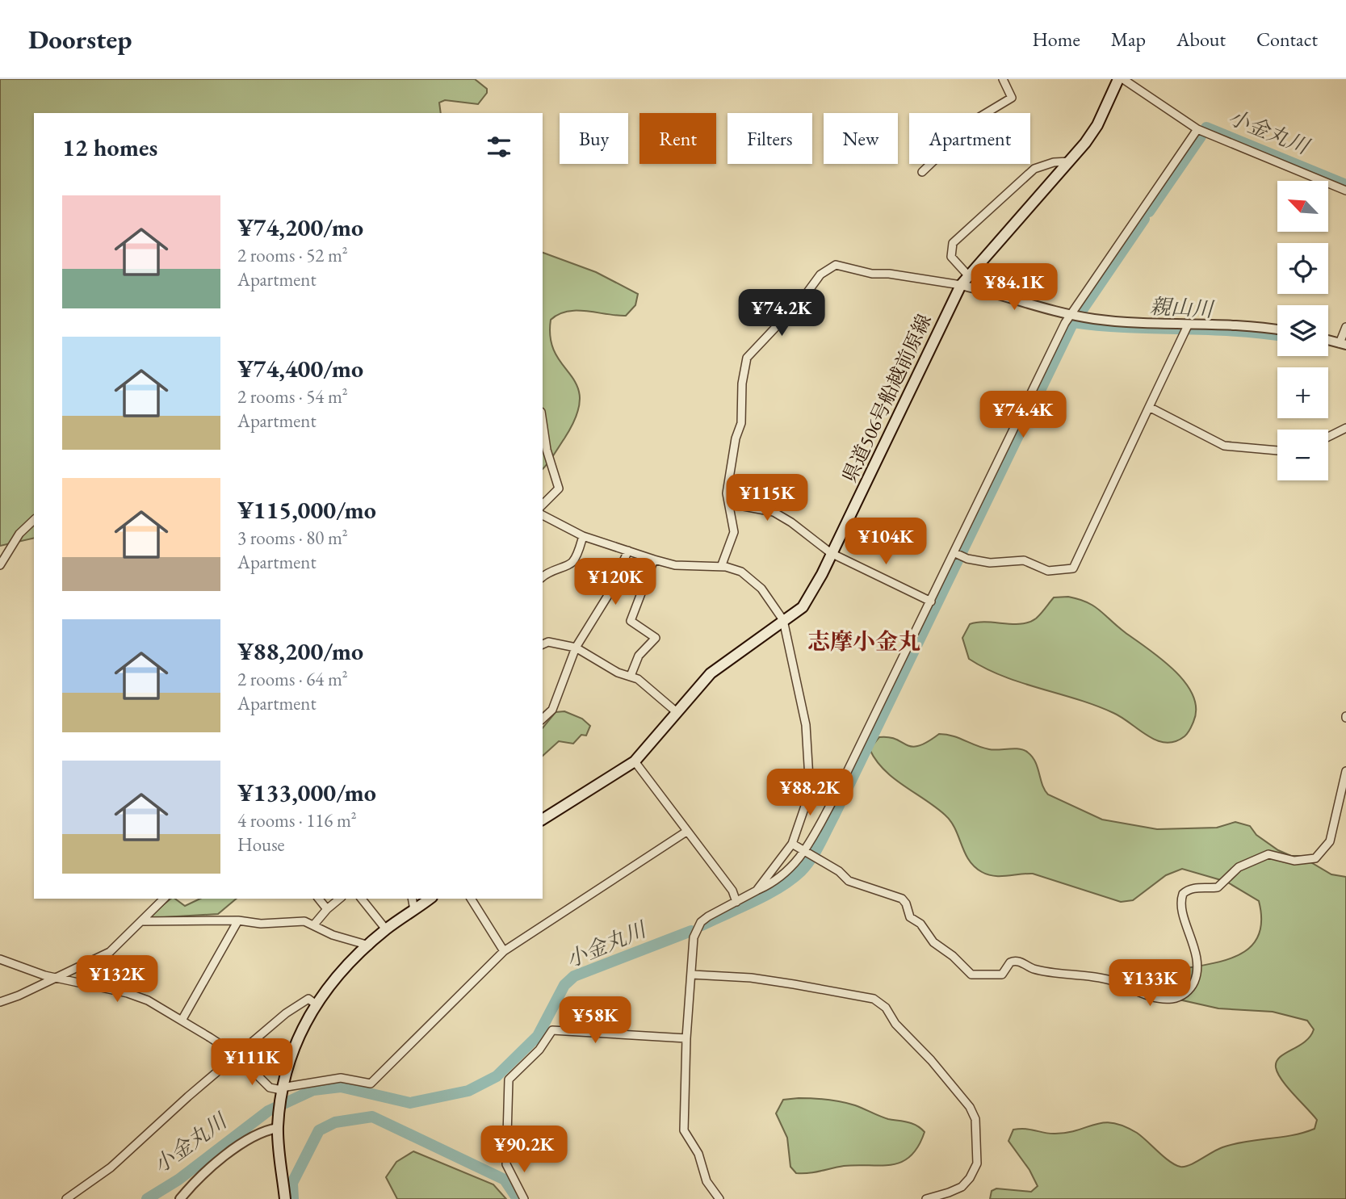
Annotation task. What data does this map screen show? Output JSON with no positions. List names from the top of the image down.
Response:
{
  "streets": {
    "main road": ["県道506号船越前原線"]
  },
  "districts": ["志摩小金丸"],
  "water": ["小金丸川", "親山川"],
  "north": "top left",
  "page": {
    "header": "Doorstep",
    "nav": [
      "Home",
      "Map",
      "About",
      "Contact"
    ],
    "chip": [
      "Buy",
      "Rent",
      "Filters",
      "New",
      "Apartment"
    ],
    "heading": "12 homes",
    "map_buttons": ["+", "−"],
    "list": [
      {
        "name": "¥74,200/mo",
        "note": "2 rooms · 52 m² · Apartment"
      },
      {
        "name": "¥74,400/mo",
        "note": "2 rooms · 54 m² · Apartment"
      },
      {
        "name": "¥115,000/mo",
        "note": "3 rooms · 80 m² · Apartment"
      },
      {
        "name": "¥88,200/mo",
        "note": "2 rooms · 64 m² · Apartment"
      },
      {
        "name": "¥133,000/mo",
        "note": "4 rooms · 116 m² · House"
      }
    ],
    "price": [
      "¥84.1K",
      "¥74.2K",
      "¥74.4K",
      "¥115K",
      "¥104K",
      "¥120K",
      "¥88.2K",
      "¥132K",
      "¥133K",
      "¥58K",
      "¥111K",
      "¥90.2K"
    ]
  }
}
